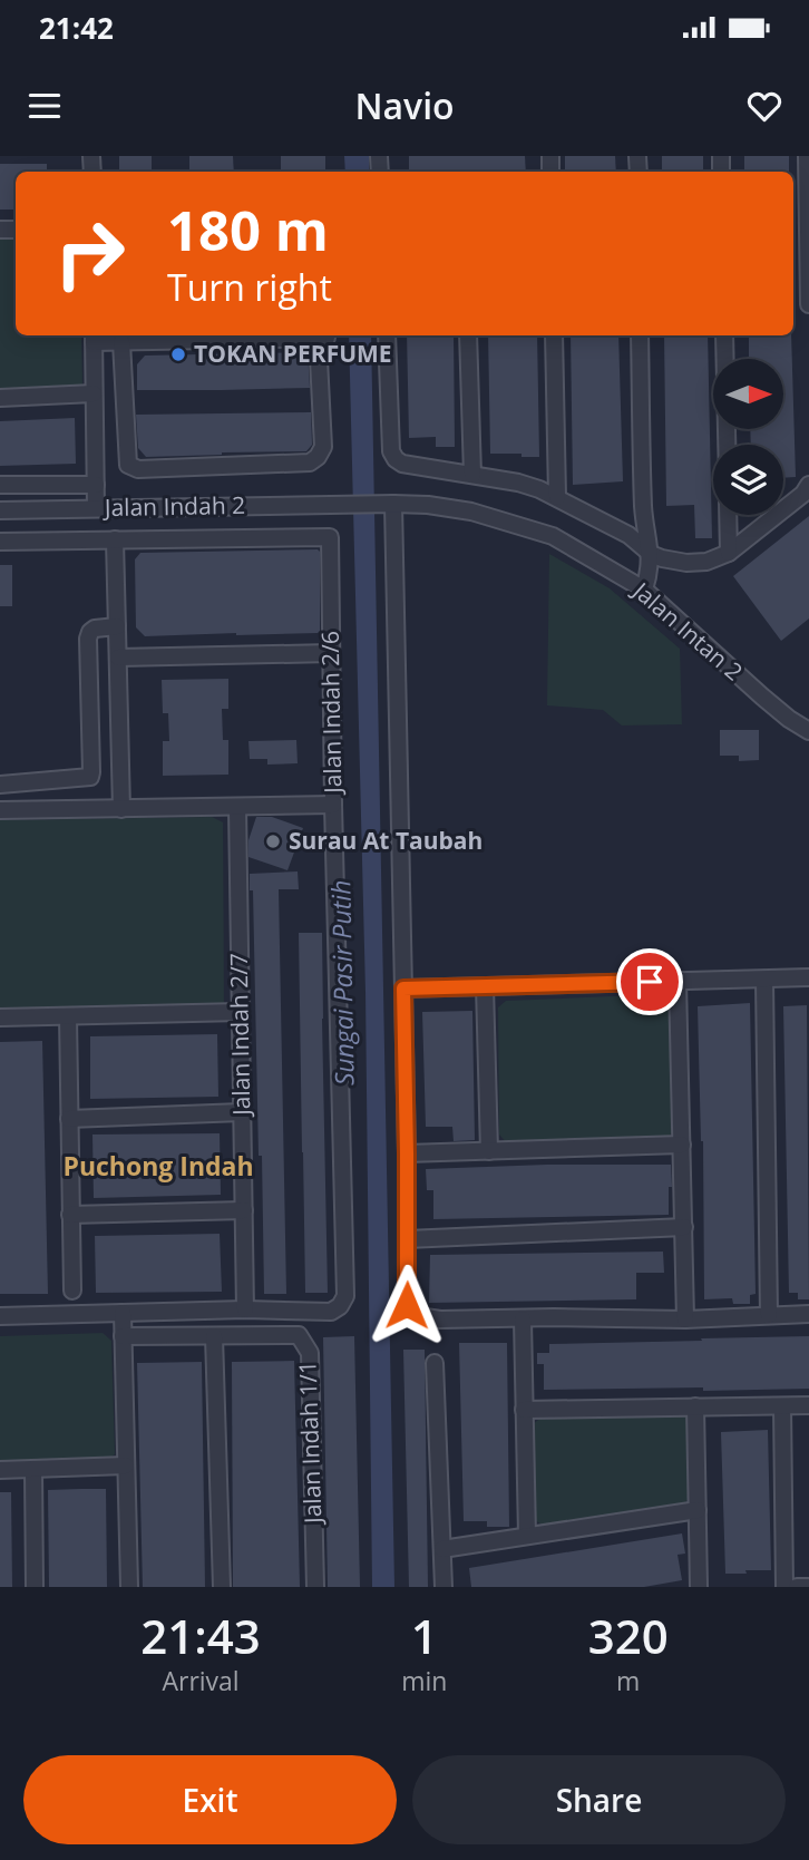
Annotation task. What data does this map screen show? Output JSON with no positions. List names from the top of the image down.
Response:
{
  "streets": {
    "street": [
      "Jalan Indah 2",
      "Jalan Intan 2",
      "Jalan Indah 2/6",
      "Jalan Indah 2/7",
      "Jalan Indah 1/1"
    ]
  },
  "crossings": [
    ["Jalan Indah 2", "Jalan Intan 2"],
    ["Jalan Indah 2/6", "Jalan Indah 2/7"]
  ],
  "districts": ["Puchong Indah"],
  "water": ["Sungai Pasir Putih"],
  "places": ["TOKAN PERFUME", "Surau At Taubah"],
  "north": "right",
  "page": {
    "status": "21:42",
    "header": "Navio",
    "turn": ["180 m", "Turn right"],
    "eta": [
      "21:43",
      "Arrival",
      "1",
      "min",
      "320",
      "m"
    ],
    "buttons": ["Exit", "Share"]
  }
}
